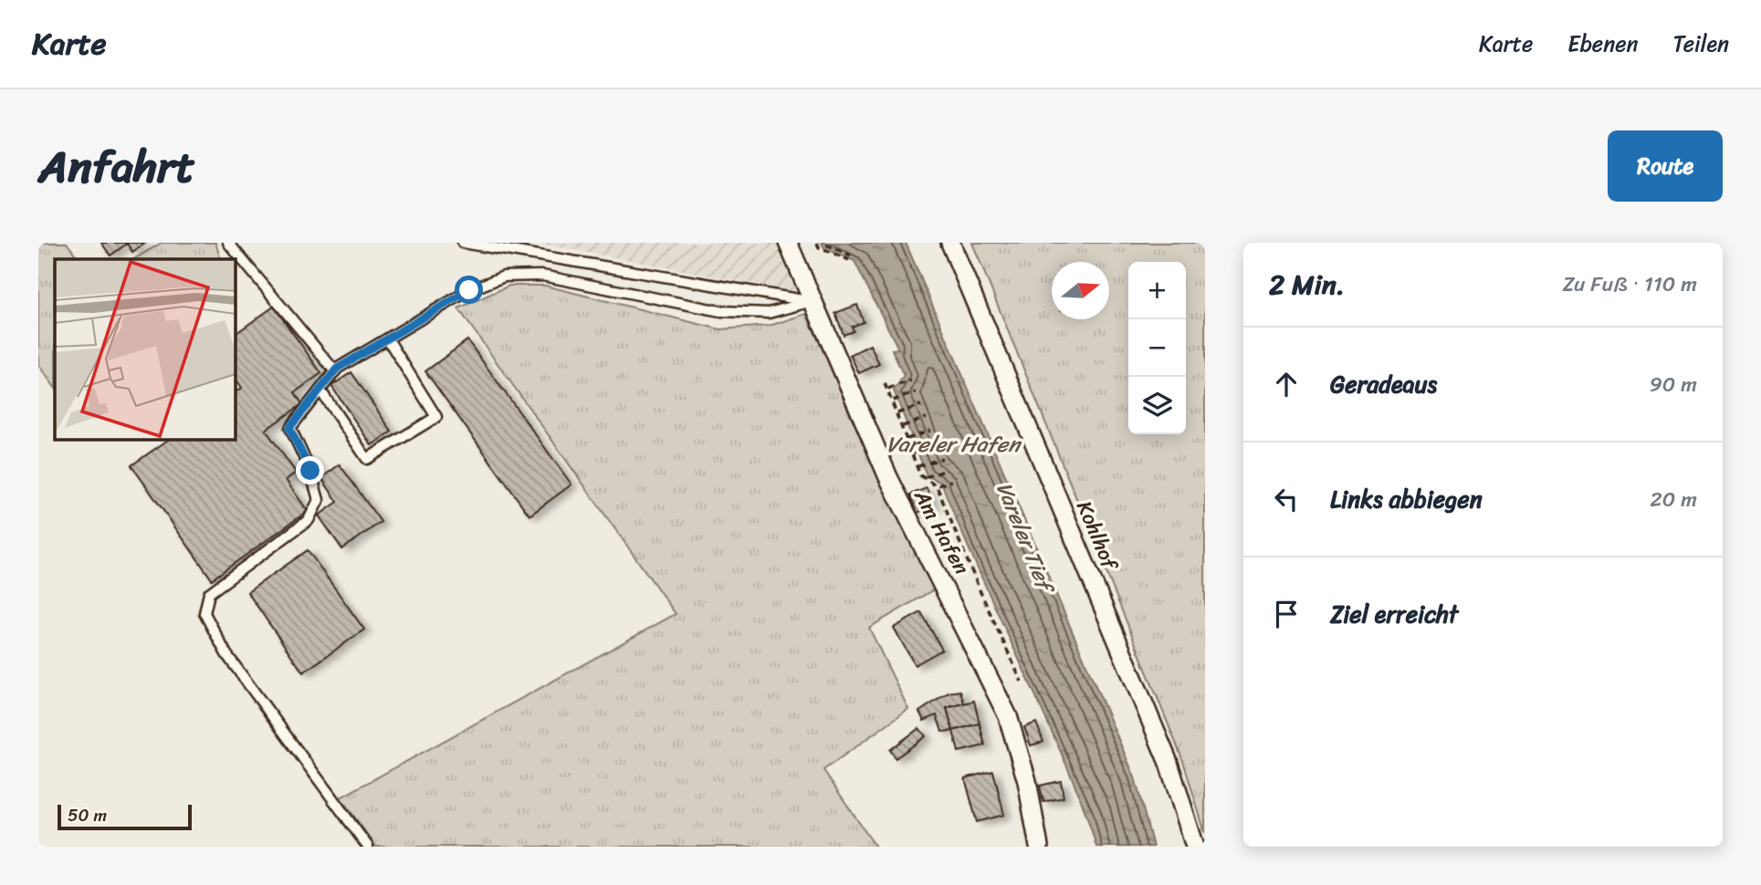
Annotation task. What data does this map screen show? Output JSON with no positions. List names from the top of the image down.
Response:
{
  "streets": {
    "street": ["Am Hafen", "Kohlhof"]
  },
  "water": ["Vareler Hafen", "Vareler Tief"],
  "scale_bar": "50 m",
  "north": "right",
  "page": {
    "header": "Karte",
    "nav": ["Karte", "Ebenen", "Teilen"],
    "title": "Anfahrt",
    "buttons": "Route",
    "heading": ["2 Min.", "Zu Fuß · 110 m"],
    "map_buttons": ["+", "−"],
    "list": [
      ["Geradeaus", "90 m"],
      ["Links abbiegen", "20 m"],
      "Ziel erreicht"
    ],
    "scale": "50 m"
  }
}
